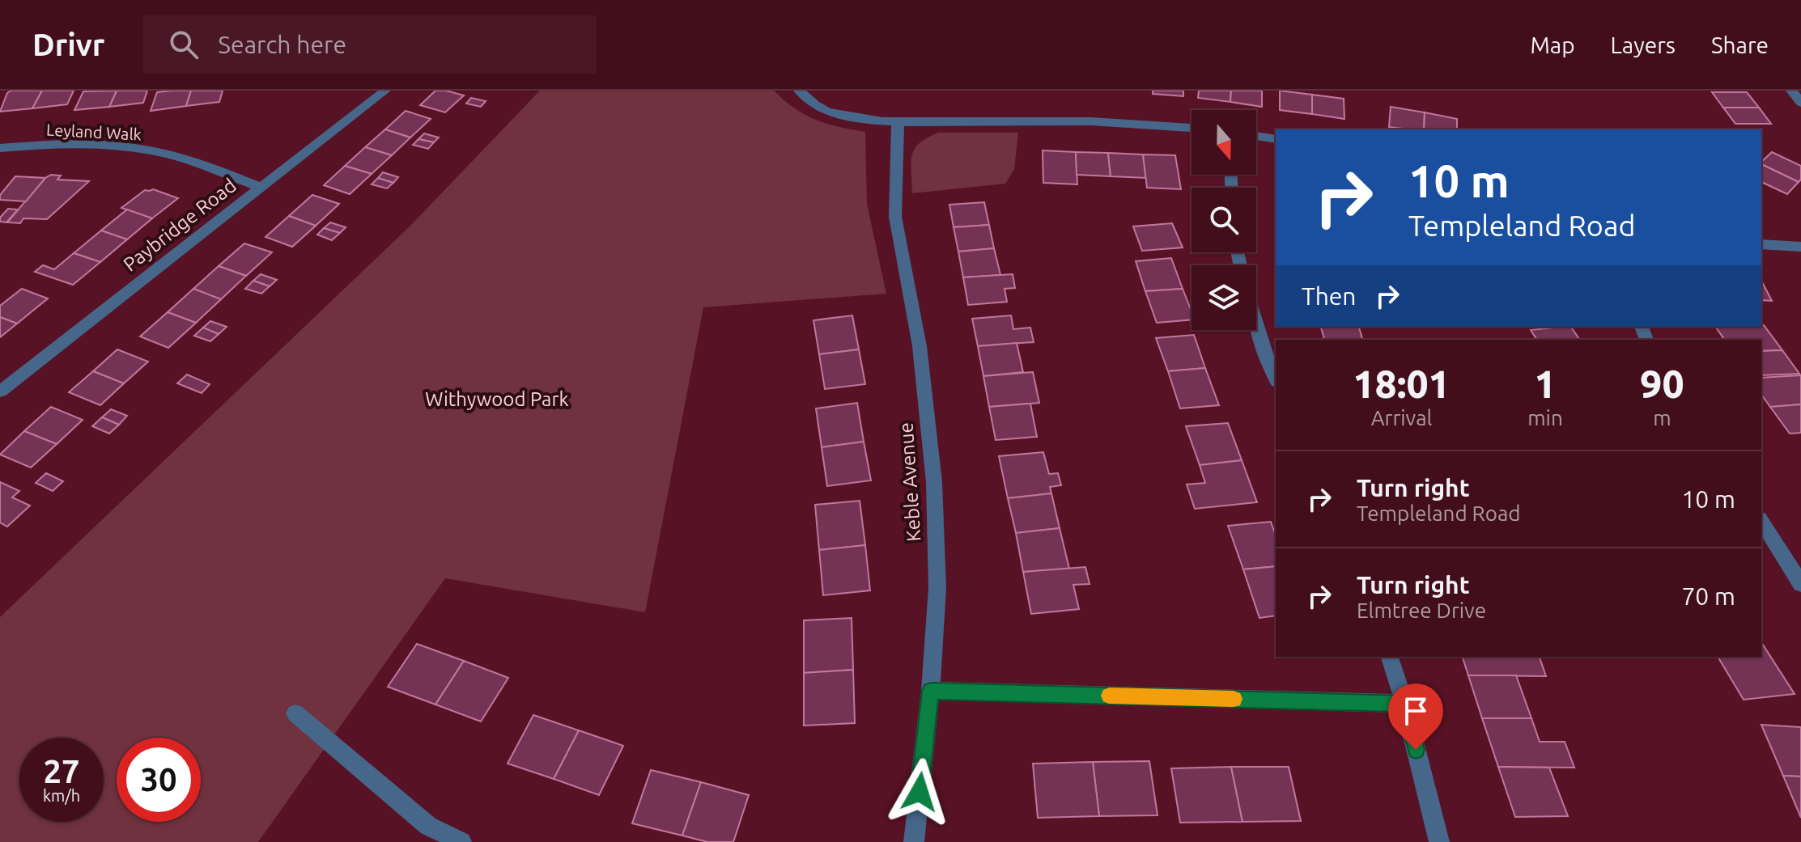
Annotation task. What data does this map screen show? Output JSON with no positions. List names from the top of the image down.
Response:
{
  "streets": {
    "street": ["Leyland Walk", "Paybridge Road", "Keble Avenue"]
  },
  "crossings": [
    ["Leyland Walk", "Paybridge Road"]
  ],
  "parks": ["Withywood Park"],
  "north": "bottom",
  "page": {
    "header": "Drivr",
    "search": "Search here",
    "nav": ["Map", "Layers", "Share"],
    "turn": ["10 m", "Templeland Road"],
    "then": "Then",
    "eta": [
      "18:01",
      "Arrival",
      "1",
      "min",
      "90",
      "m"
    ],
    "list": [
      {
        "name": "Turn right",
        "note": "Templeland Road",
        "value": "10 m"
      },
      {
        "name": "Turn right",
        "note": "Elmtree Drive",
        "value": "70 m"
      }
    ],
    "speed": "27 km/h",
    "limit": "30"
  }
}
